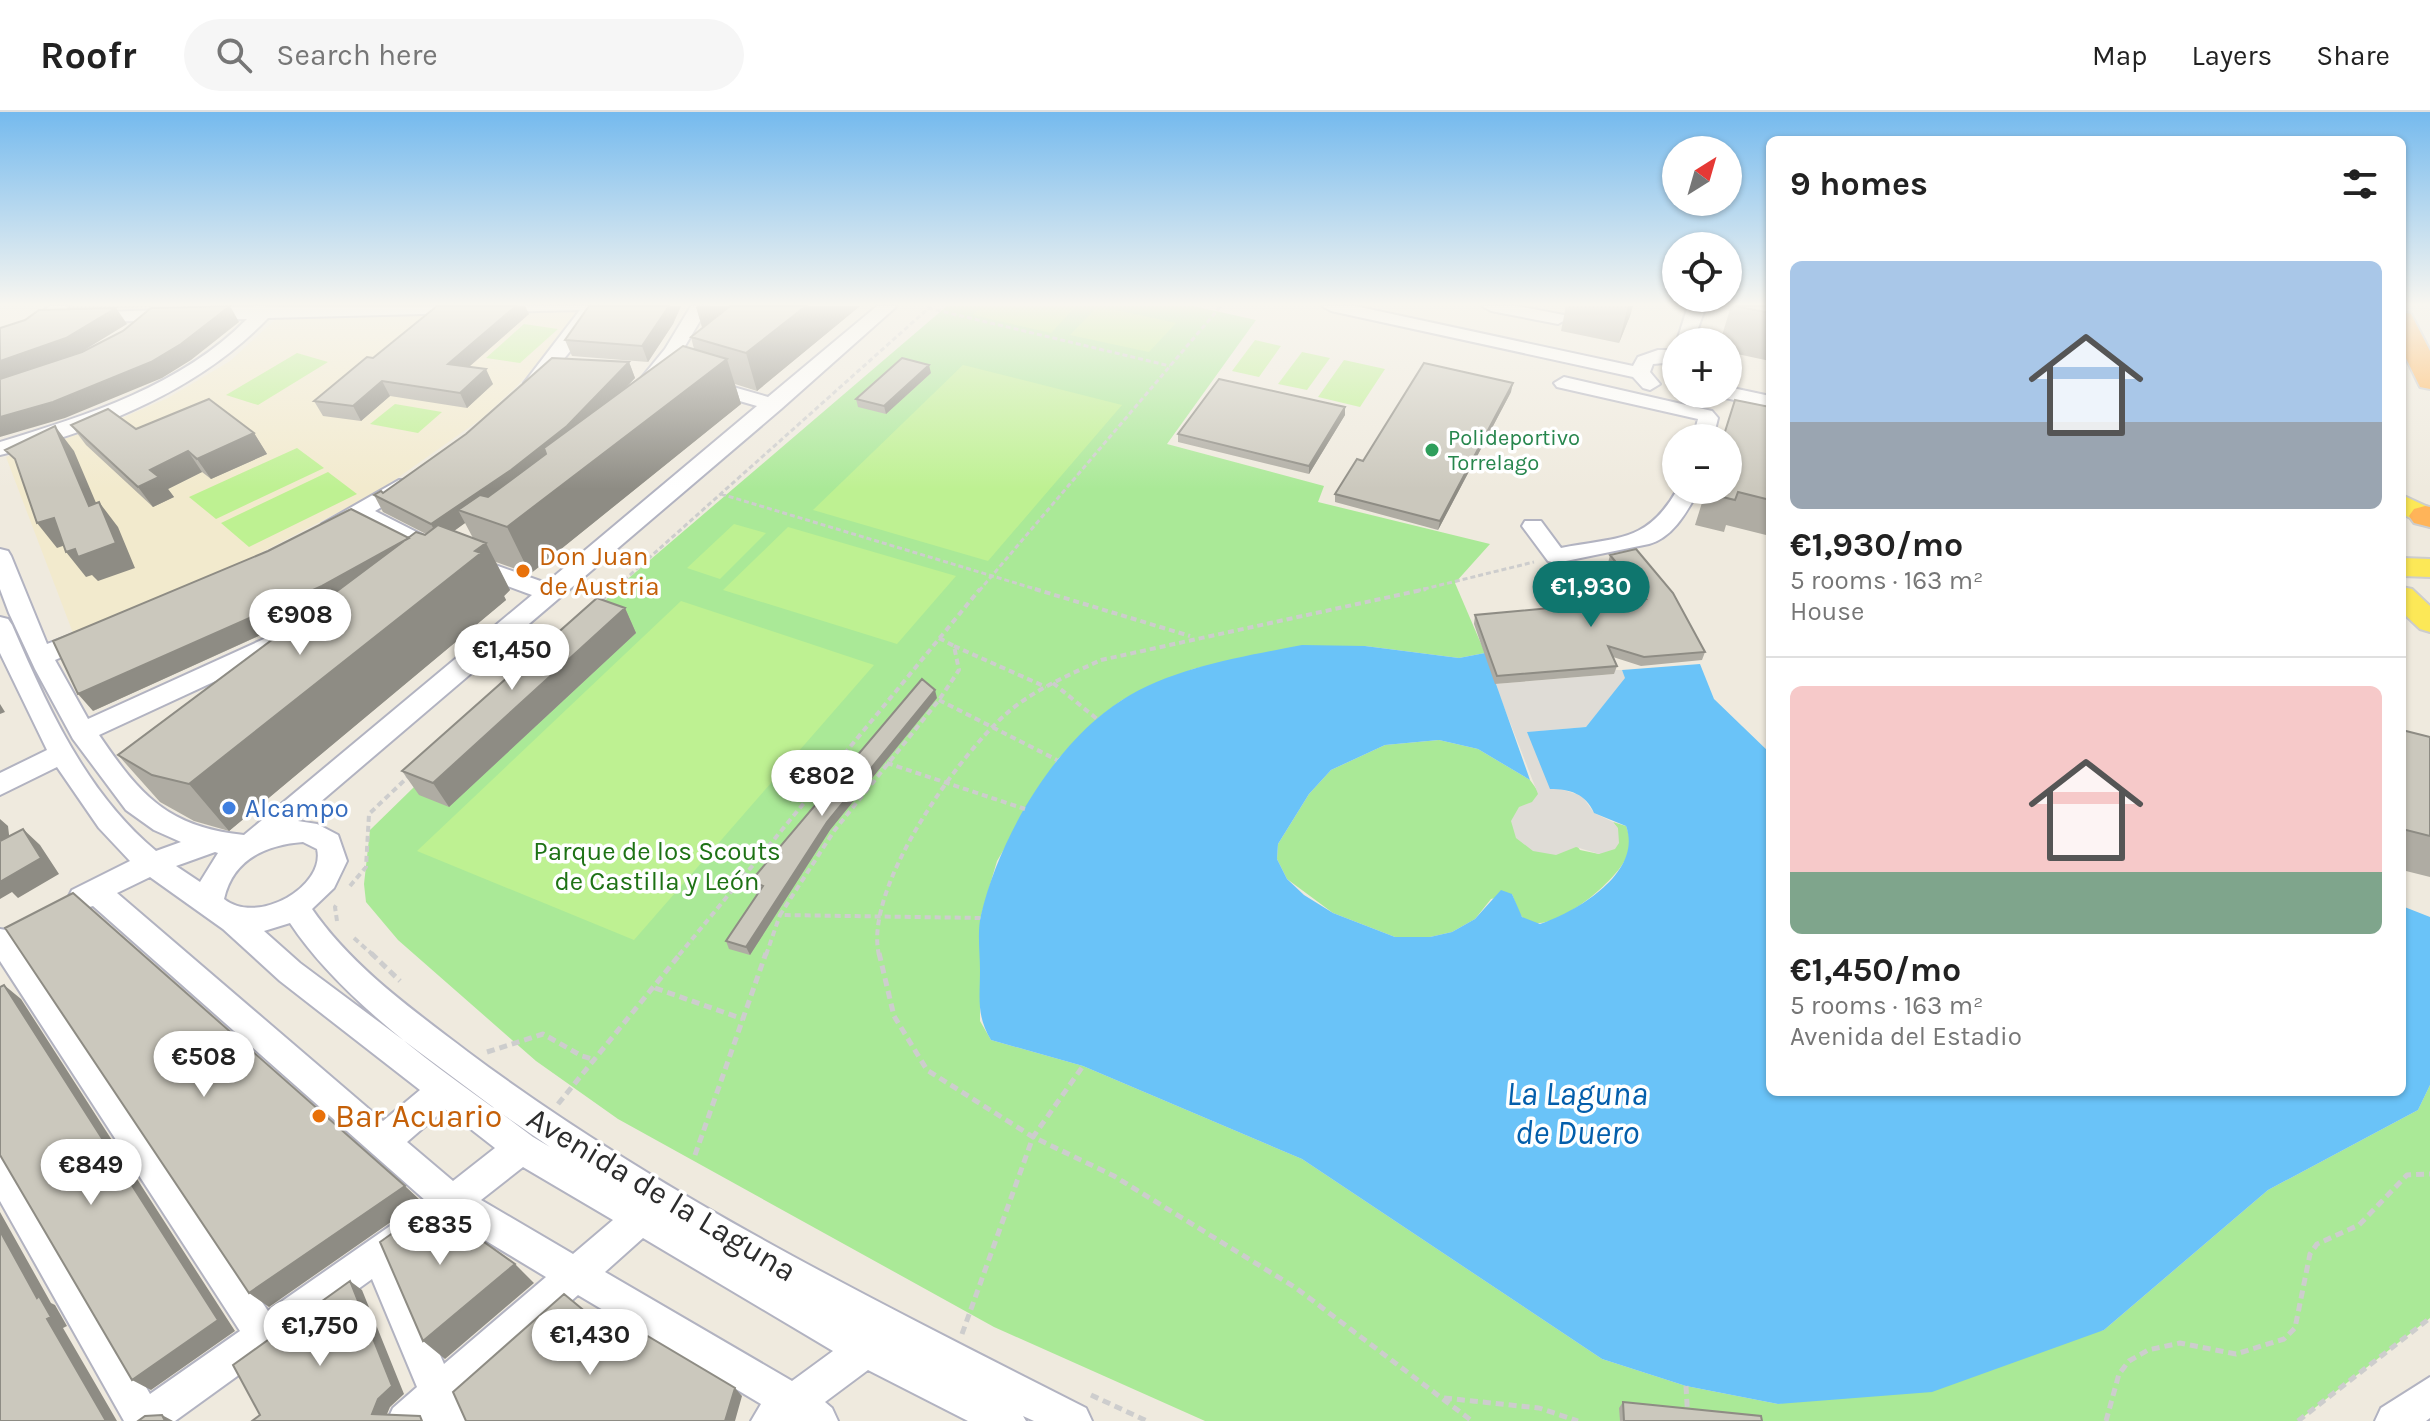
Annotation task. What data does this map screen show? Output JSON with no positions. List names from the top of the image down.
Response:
{
  "streets": {
    "street": ["Avenida de la Laguna"]
  },
  "water": ["La Laguna de Duero"],
  "parks": ["Parque de los Scouts de Castilla y León"],
  "places": [
    "Polideportivo Torrelago",
    "Don Juan de Austria",
    "Alcampo",
    "Bar Acuario"
  ],
  "north": "top right",
  "page": {
    "header": "Roofr",
    "search": "Search here",
    "nav": ["Map", "Layers", "Share"],
    "map_buttons": ["+", "−"],
    "heading": "9 homes",
    "list": [
      {
        "name": "€1,930/mo",
        "note": "5 rooms · 163 m² · House"
      },
      {
        "name": "€1,450/mo",
        "note": "5 rooms · 163 m² · Avenida del Estadio"
      }
    ],
    "price": [
      "€1,930",
      "€908",
      "€1,450",
      "€802",
      "€508",
      "€849",
      "€835",
      "€1,750",
      "€1,430"
    ]
  }
}
